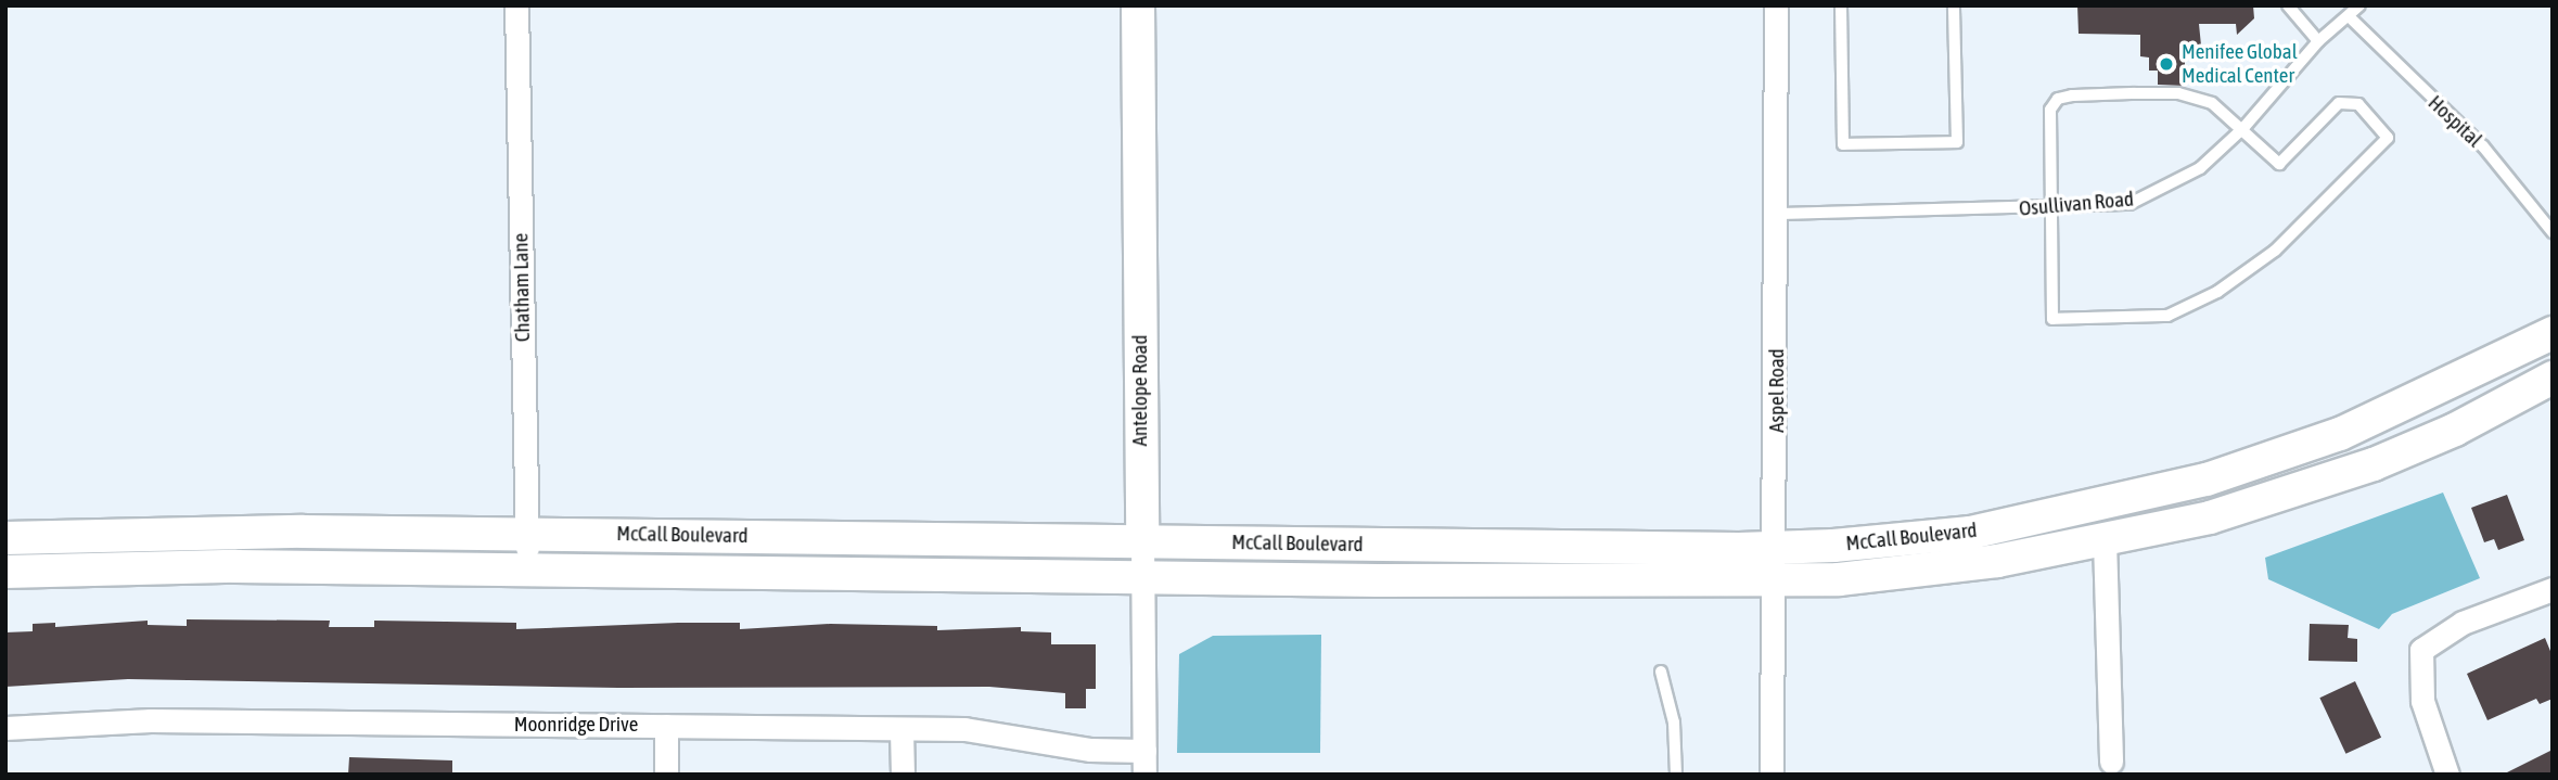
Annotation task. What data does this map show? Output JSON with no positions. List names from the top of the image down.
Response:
{
  "streets": {
    "main road": ["Antelope Road", "McCall Boulevard"],
    "street": ["Chatham Lane", "Aspel Road", "Moonridge Drive"],
    "lane": ["Hospital", "Osullivan Road"]
  },
  "crossings": [
    ["Hospital", "Osullivan Road"],
    ["Osullivan Road", "Aspel Road"],
    ["Chatham Lane", "McCall Boulevard"],
    ["Antelope Road", "McCall Boulevard"],
    ["Antelope Road", "Moonridge Drive"],
    ["Aspel Road", "McCall Boulevard"]
  ],
  "places": ["Menifee Global Medical Center"]
}
